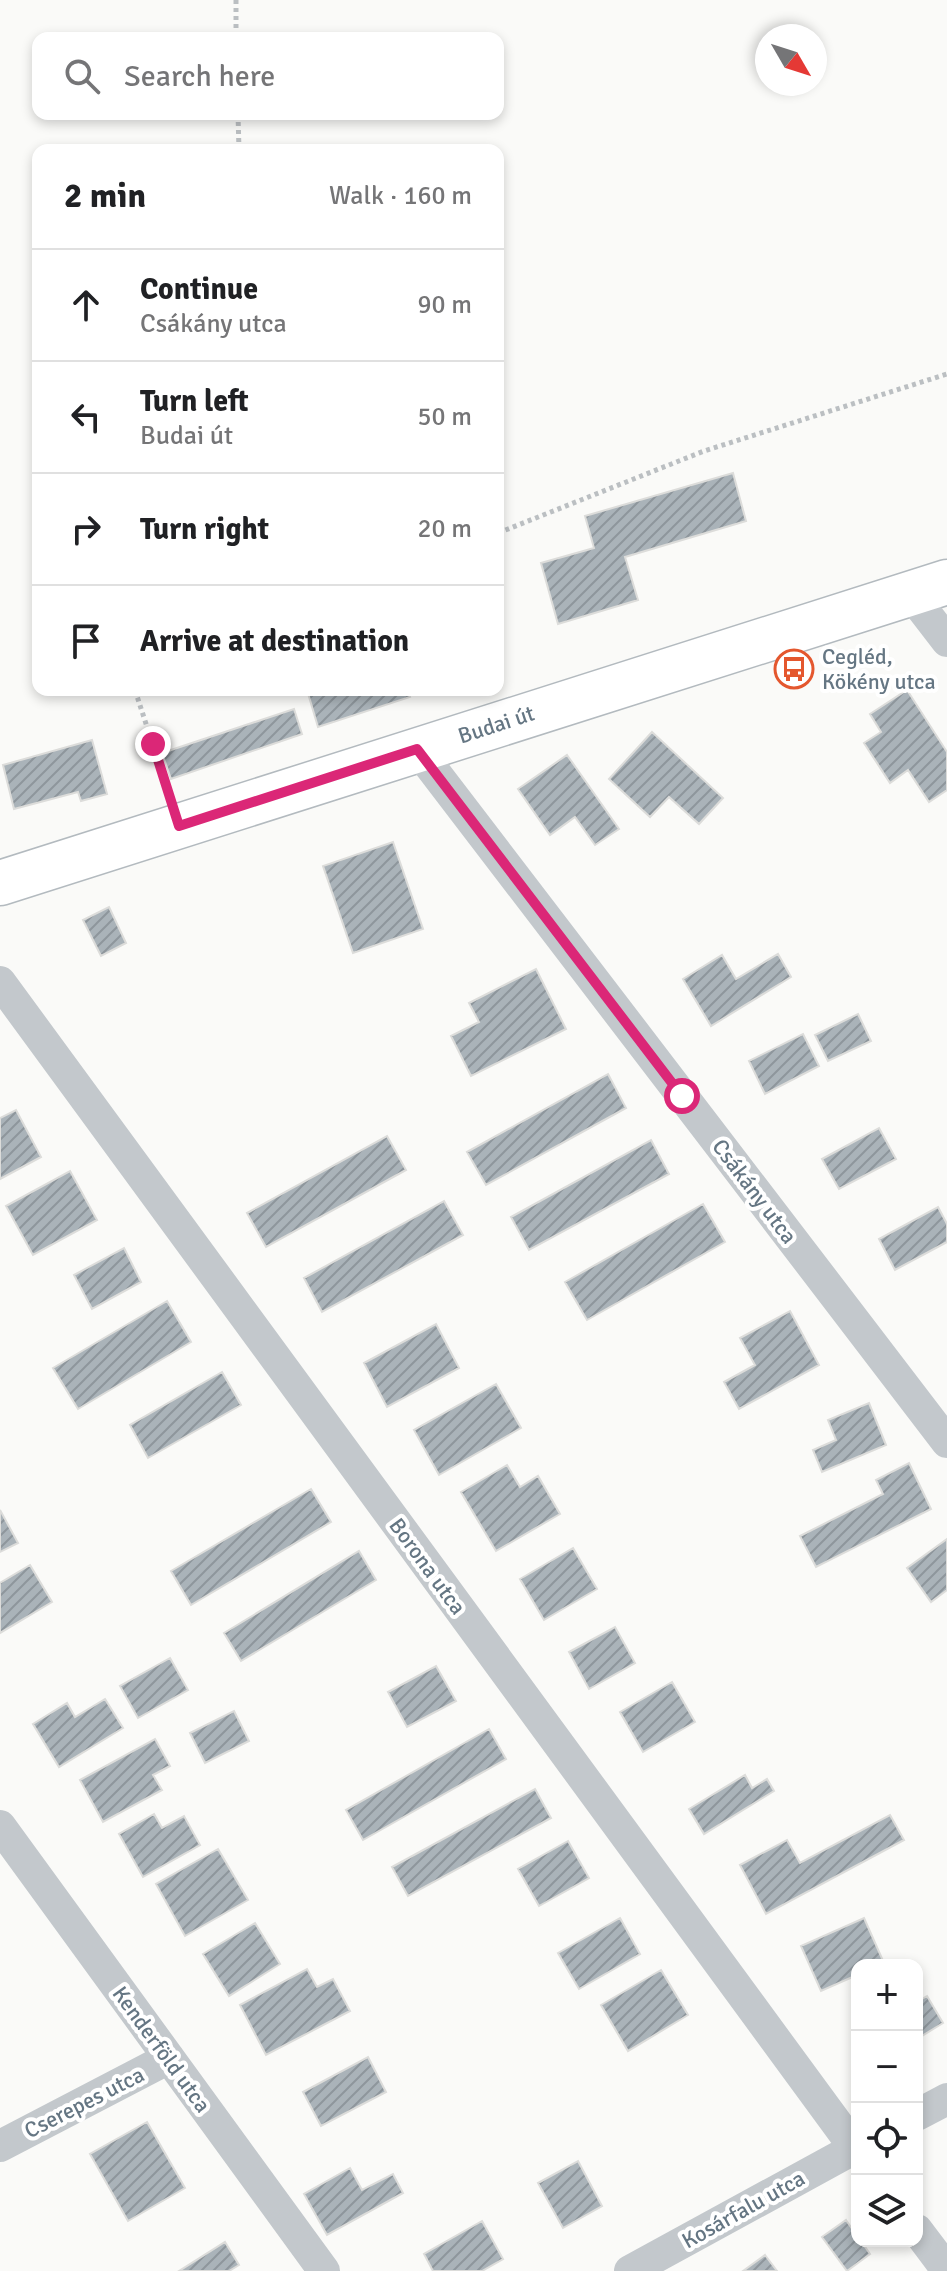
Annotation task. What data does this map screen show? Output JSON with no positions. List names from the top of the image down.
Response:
{
  "streets": {
    "street": [
      "Budai út",
      "Csákány utca",
      "Borona utca",
      "Kenderföld utca",
      "Cserepes utca",
      "Kosárfalu utca"
    ]
  },
  "crossings": [
    ["Budai út", "Csákány utca"],
    ["Kenderföld utca", "Cserepes utca"]
  ],
  "places": {
    "bus stop": ["Cegléd, Kökény utca"]
  },
  "north": "bottom right",
  "page": {
    "search": "Search here",
    "heading": ["2 min", "Walk · 160 m"],
    "list": [
      ["Continue", "Csákány utca", "90 m"],
      ["Turn left", "Budai út", "50 m"],
      ["Turn right", "20 m"],
      "Arrive at destination"
    ],
    "map_buttons": ["+", "−"]
  }
}
